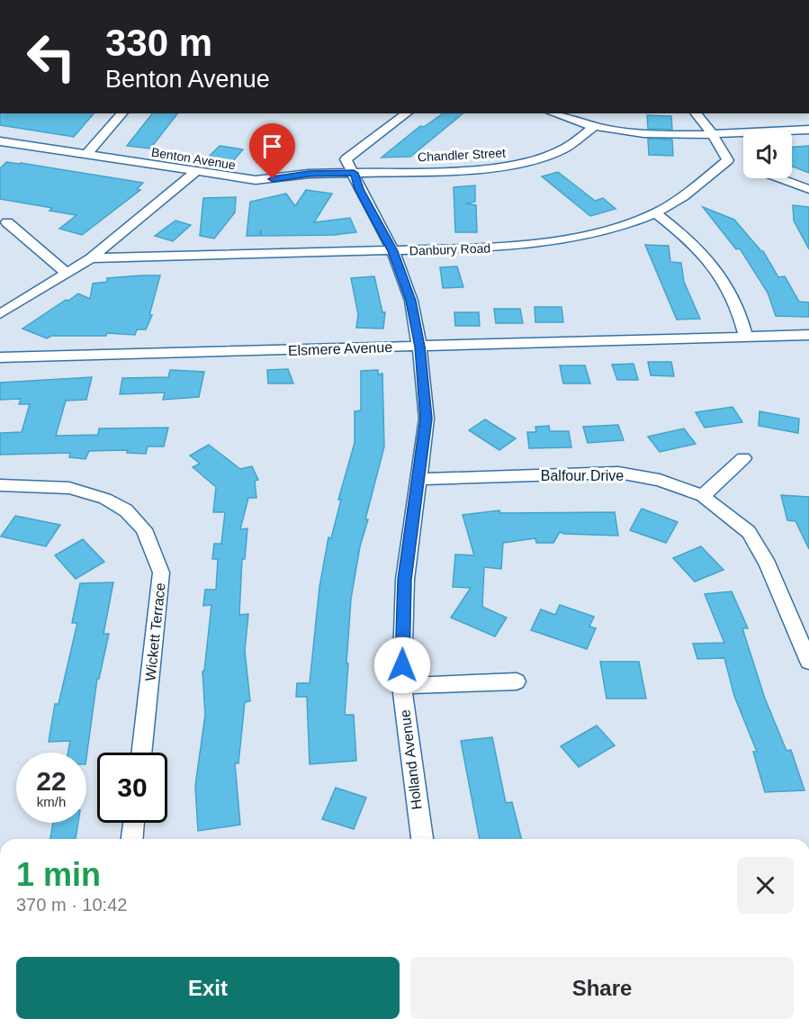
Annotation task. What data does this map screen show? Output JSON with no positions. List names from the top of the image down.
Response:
{
  "streets": {
    "street": [
      "Chandler Street",
      "Benton Avenue",
      "Danbury Road",
      "Elsmere Avenue",
      "Balfour Drive",
      "Wickett Terrace",
      "Holland Avenue"
    ]
  },
  "crossings": [
    ["Chandler Street", "Benton Avenue"],
    ["Chandler Street", "Holland Avenue"],
    ["Benton Avenue", "Holland Avenue"],
    ["Danbury Road", "Holland Avenue"],
    ["Elsmere Avenue", "Holland Avenue"],
    ["Balfour Drive", "Holland Avenue"]
  ],
  "page": {
    "turn": ["330 m", "Benton Avenue"],
    "speed": "22 km/h",
    "limit": "30",
    "heading": ["1 min", "370 m · 10:42"],
    "buttons": ["Exit", "Share"]
  }
}
